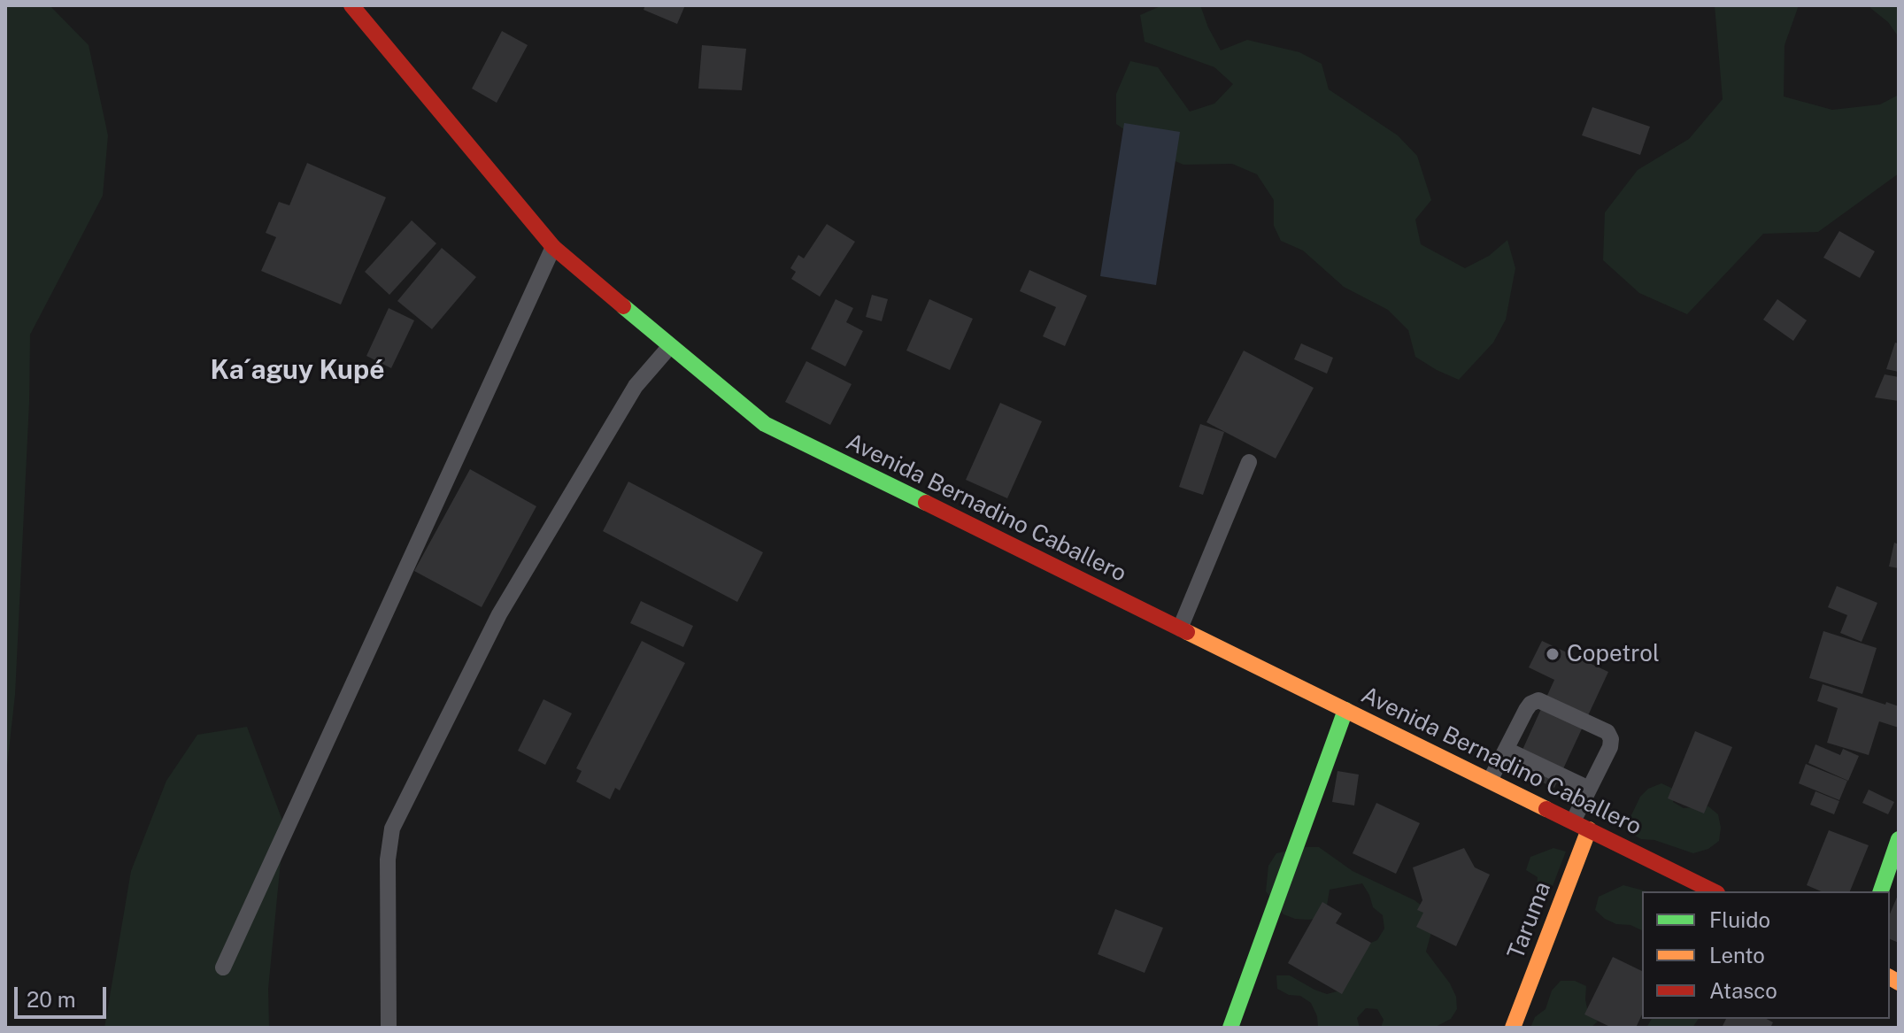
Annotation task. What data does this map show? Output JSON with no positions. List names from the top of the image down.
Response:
{
  "streets": {
    "main road": ["Avenida Bernadino Caballero", "Taruma"]
  },
  "crossings": [
    ["Avenida Bernadino Caballero", "Taruma"]
  ],
  "districts": ["Ka´aguy Kupé"],
  "places": ["Copetrol"],
  "legend": ["Fluido", "Lento", "Atasco"],
  "scale_bar": "20 m"
}
